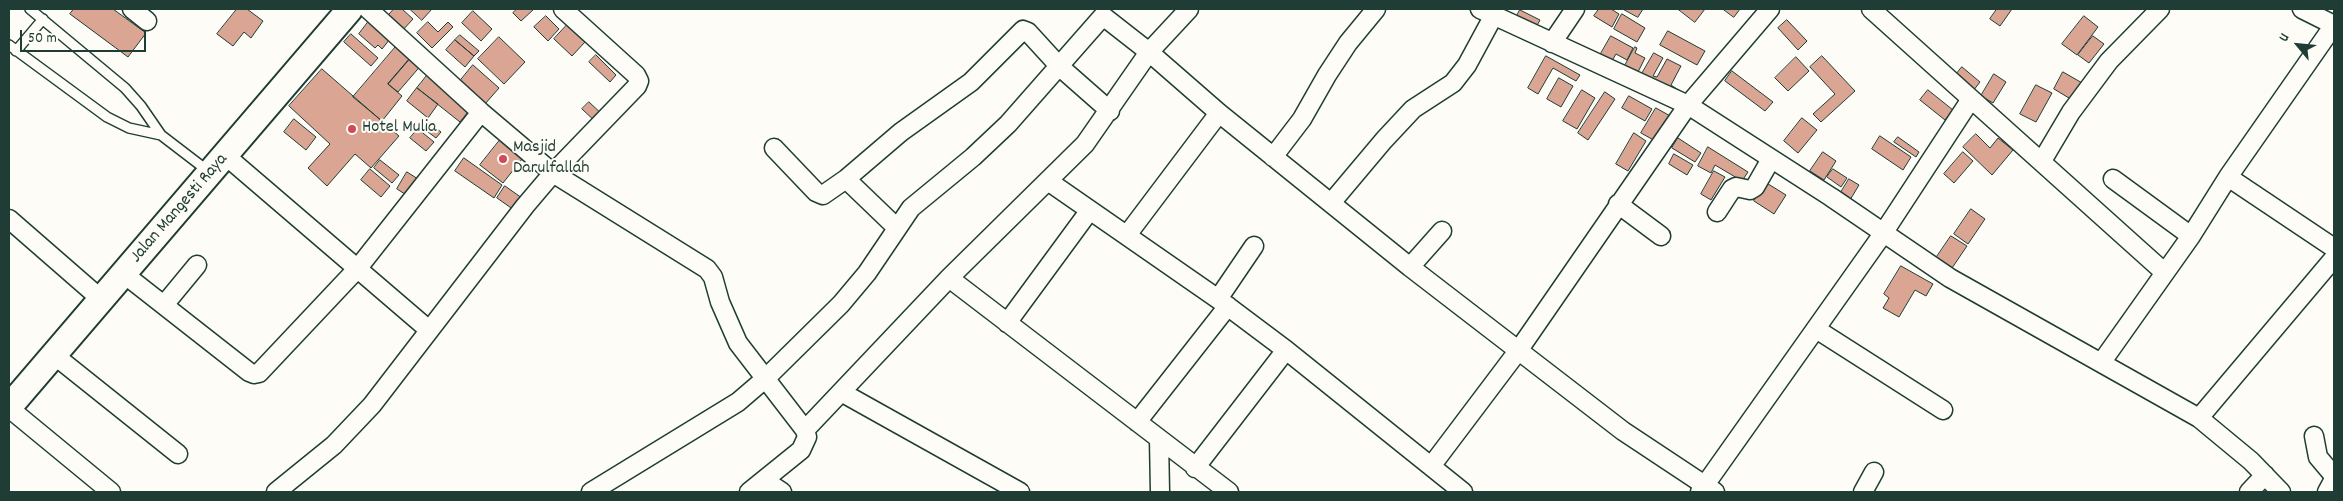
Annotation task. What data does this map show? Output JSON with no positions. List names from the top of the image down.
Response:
{
  "streets": {
    "street": ["Jalan Mangesti Raya"]
  },
  "places": ["Hotel Mulia", "Masjid Darulfallah"],
  "scale_bar": "50 m",
  "north": "top left"
}
